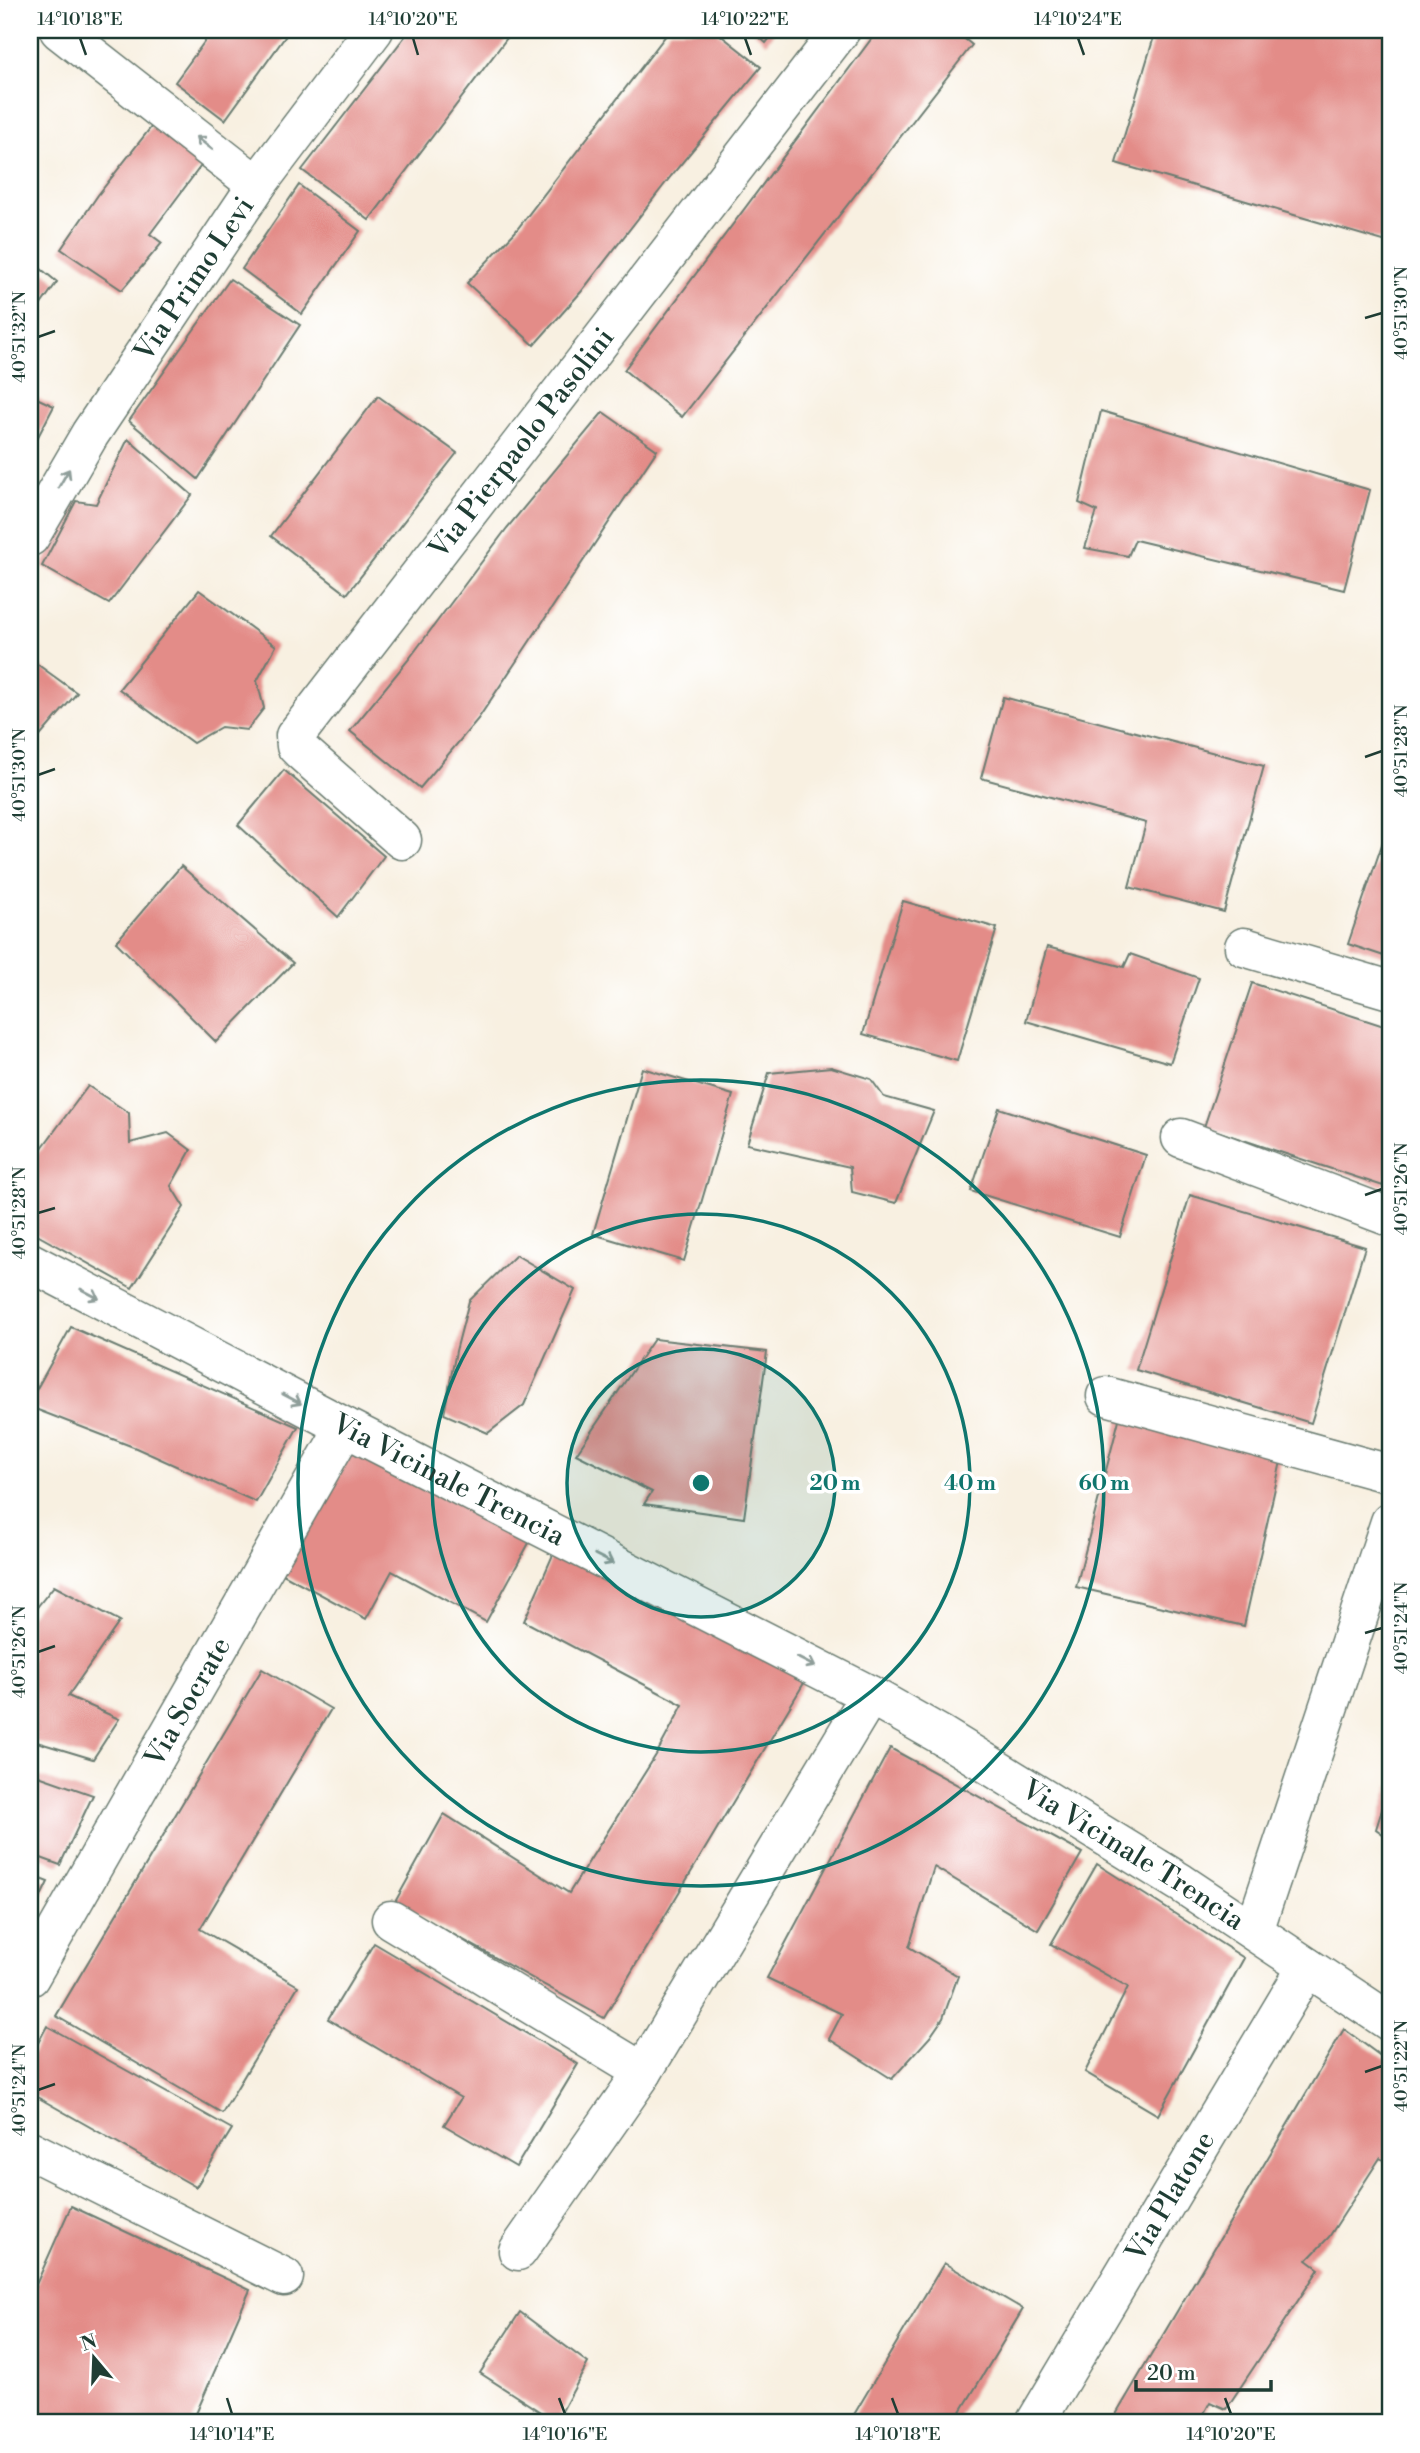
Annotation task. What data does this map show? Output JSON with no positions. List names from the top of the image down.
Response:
{
  "streets": {
    "street": [
      "Via Primo Levi",
      "Via Pierpaolo Pasolini",
      "Via Vicinale Trencia",
      "Via Socrate",
      "Via Platone"
    ]
  },
  "crossings": [
    ["Via Vicinale Trencia", "Via Socrate"],
    ["Via Vicinale Trencia", "Via Platone"]
  ],
  "one_way": ["Via Primo Levi", "Via Vicinale Trencia"],
  "scale_bar": "20 m",
  "north": "top",
  "coordinates": [
    "14°10'18\"E",
    "14°10'20\"E",
    "14°10'22\"E",
    "14°10'24\"E",
    "40°51'30\"N",
    "40°51'32\"N",
    "40°51'28\"N",
    "40°51'26\"N",
    "40°51'24\"N",
    "40°51'22\"N",
    "14°10'14\"E",
    "14°10'16\"E"
  ],
  "rings": ["20 m", "40 m", "60 m"]
}
